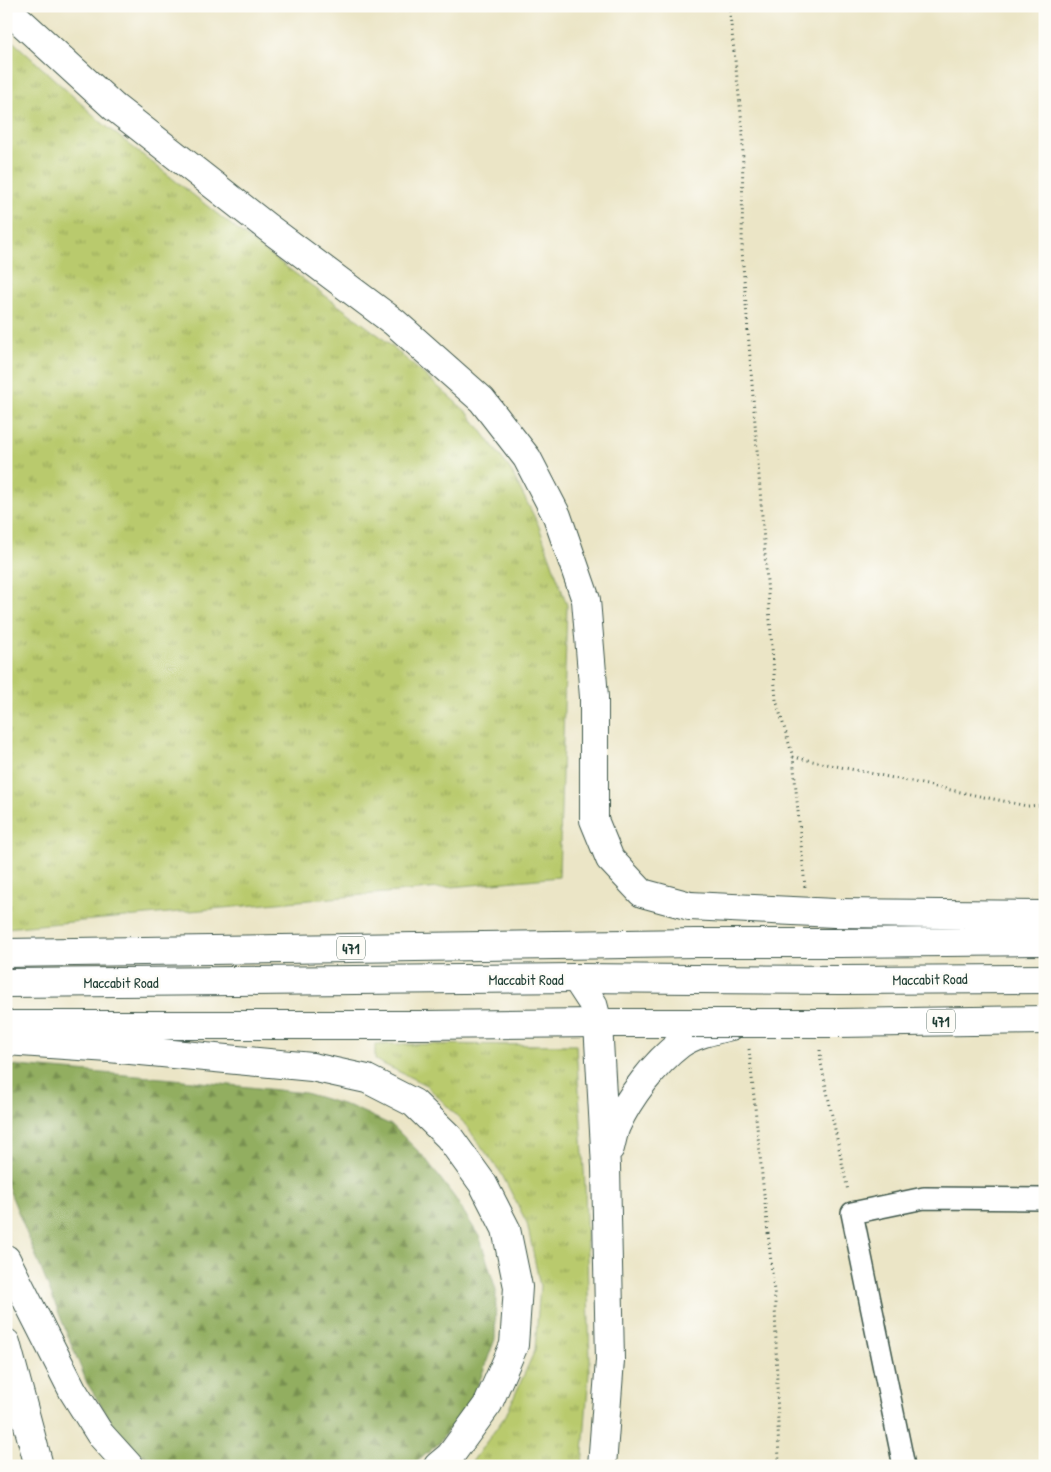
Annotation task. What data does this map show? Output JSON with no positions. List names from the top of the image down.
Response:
{
  "streets": {
    "main road": ["471", "Maccabit Road"]
  }
}
